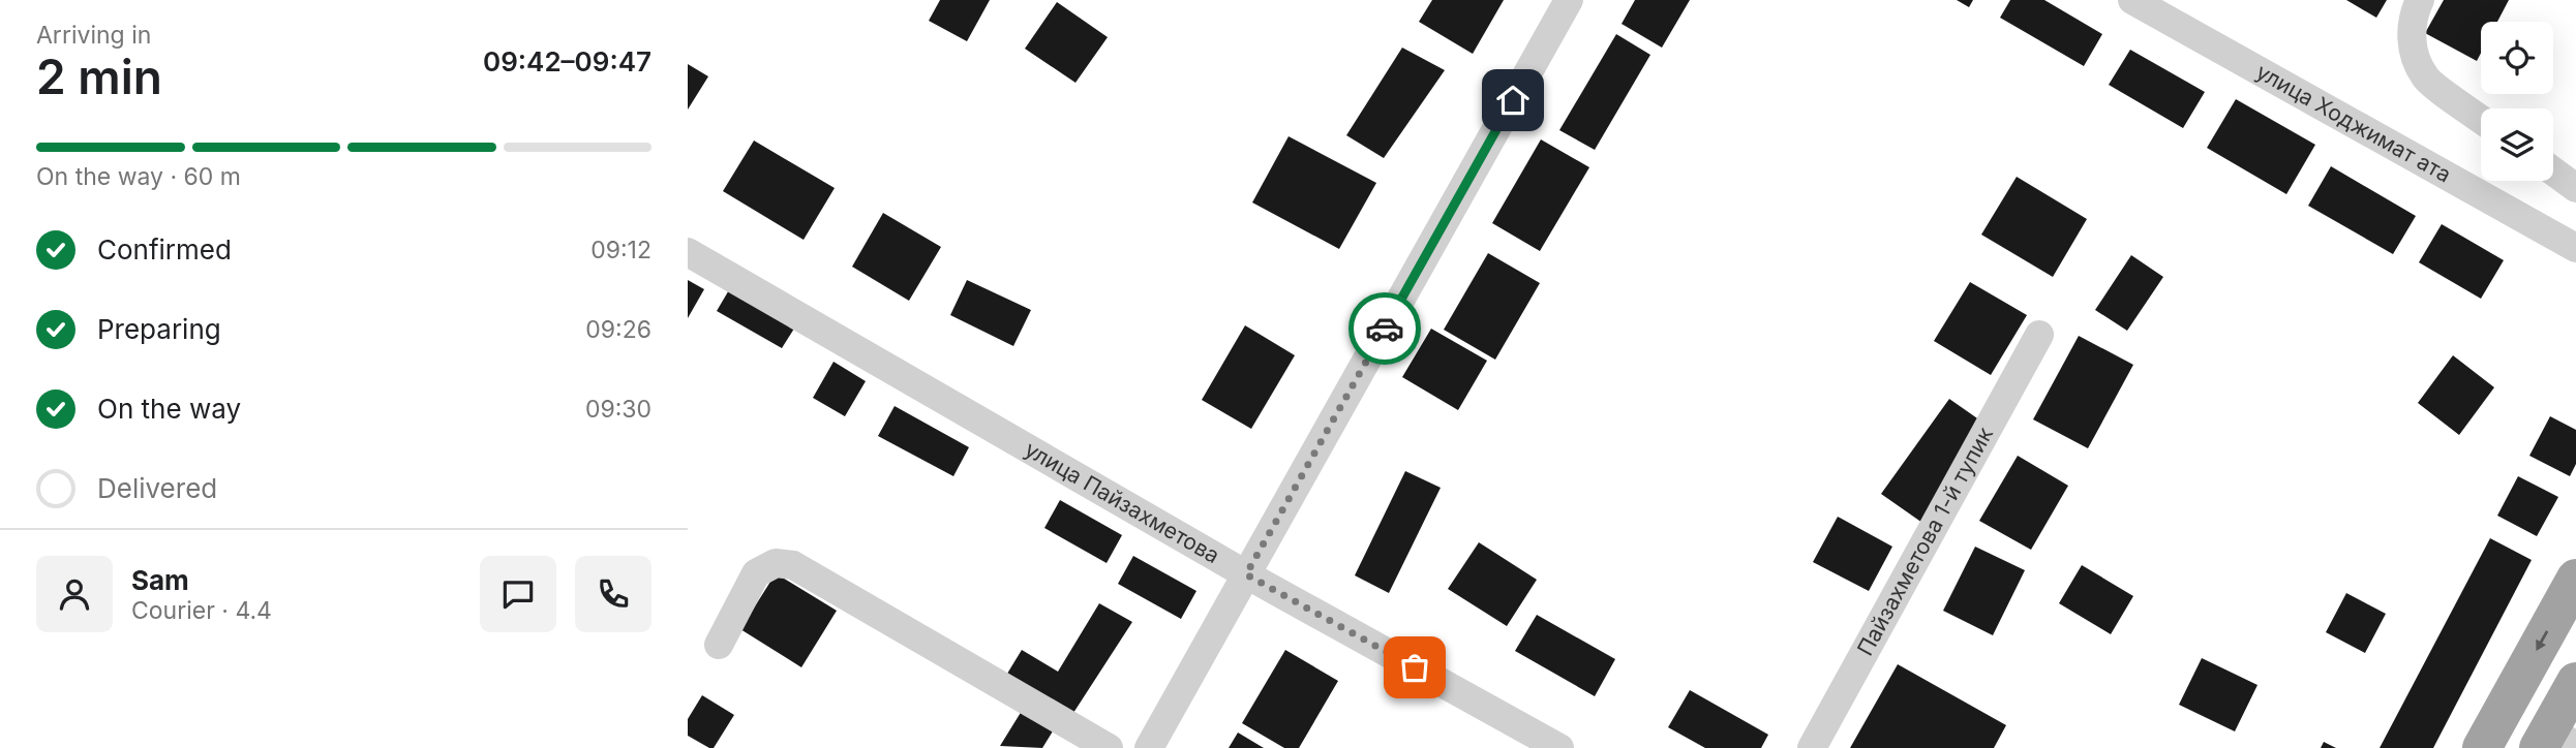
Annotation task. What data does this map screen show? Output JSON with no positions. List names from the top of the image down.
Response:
{
  "streets": {
    "street": ["улица Ходжимат ата", "улица Пайзахметова", "Пайзахметова 1-й тупик"]
  },
  "page": {
    "heading": ["2 min", "Arriving in", "09:42–09:47"],
    "panel": ["Sam", "Courier · 4.4"],
    "bar": "On the way · 60 m",
    "list": [
      ["Confirmed", "09:12"],
      ["Preparing", "09:26"],
      ["On the way", "09:30"],
      "Delivered"
    ]
  }
}
